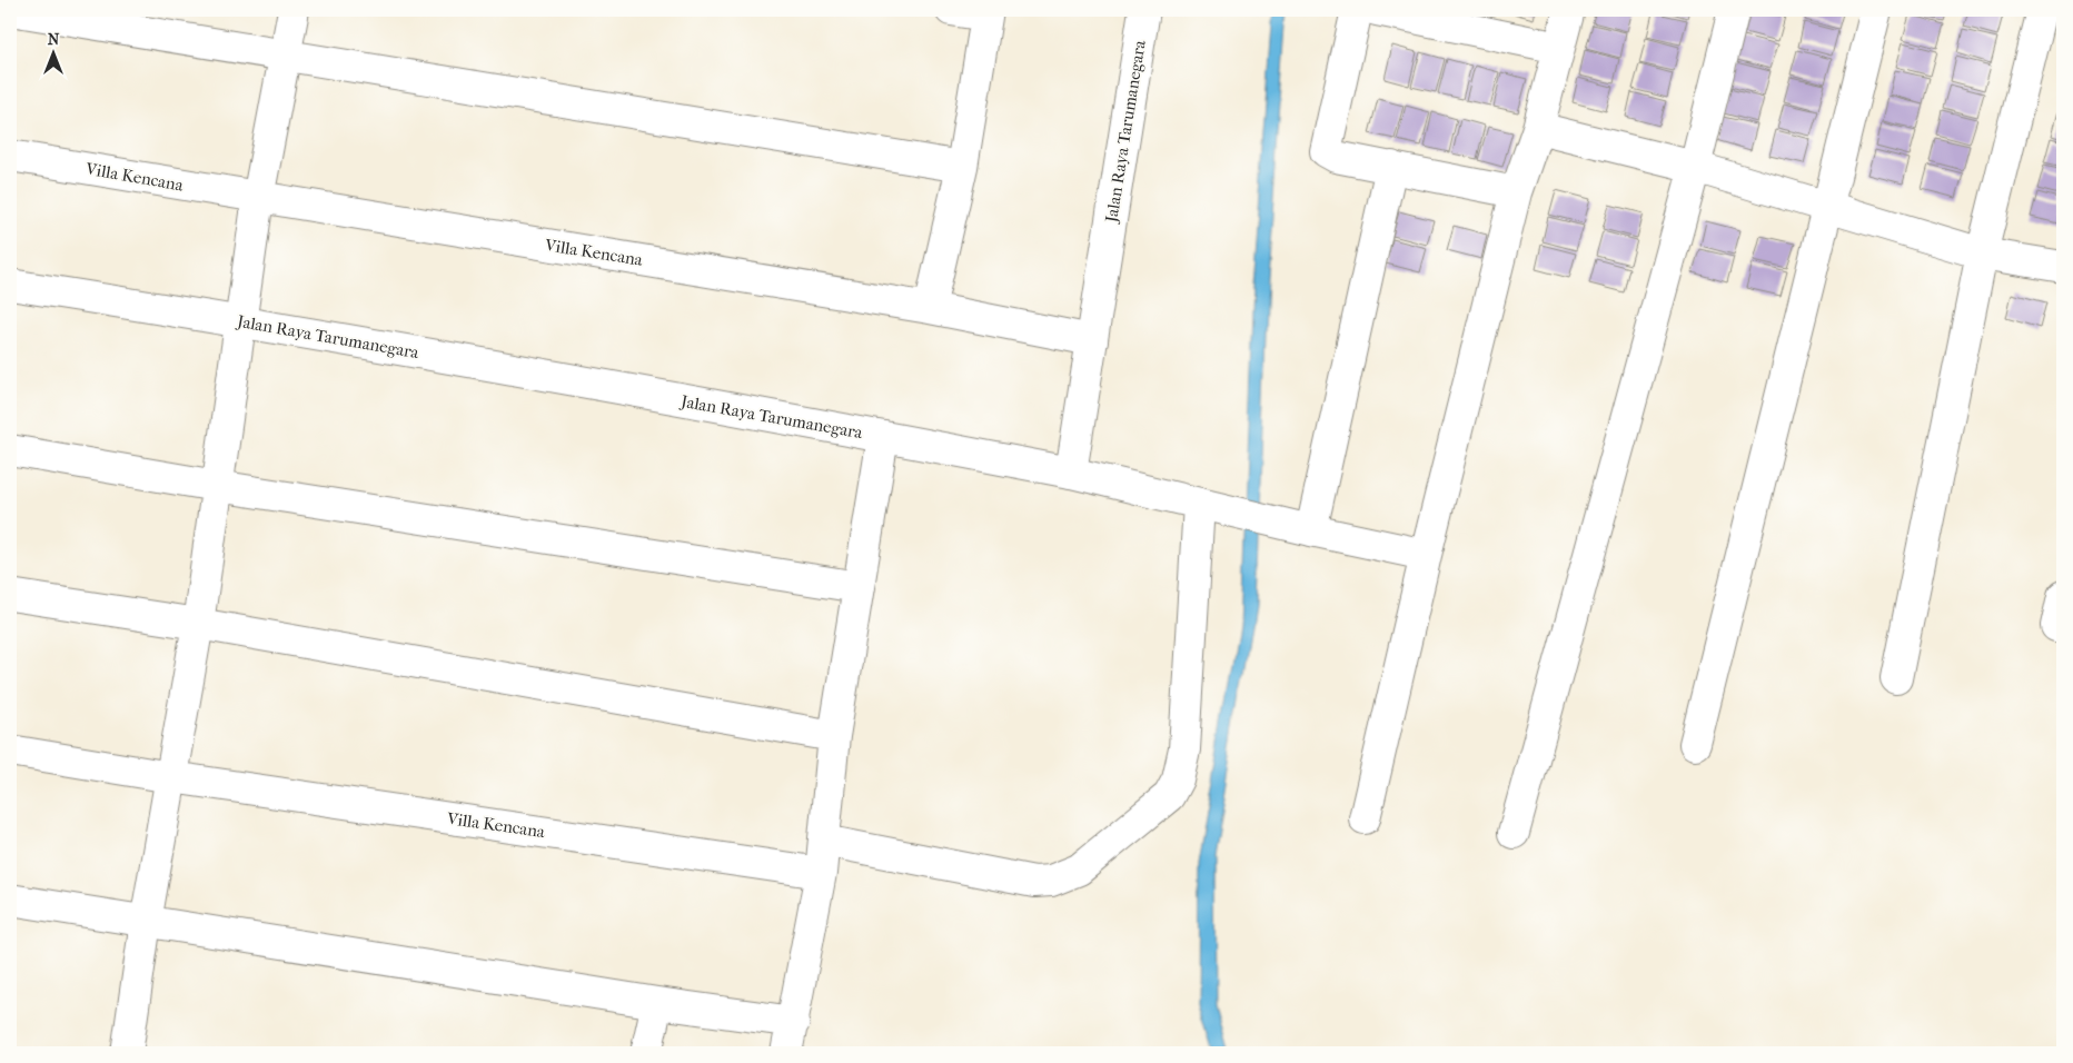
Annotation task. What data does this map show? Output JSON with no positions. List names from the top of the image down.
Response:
{
  "streets": {
    "street": ["Jalan Raya Tarumanegara", "Villa Kencana"]
  },
  "crossings": [
    ["Jalan Raya Tarumanegara", "Villa Kencana"]
  ],
  "north": "top"
}
